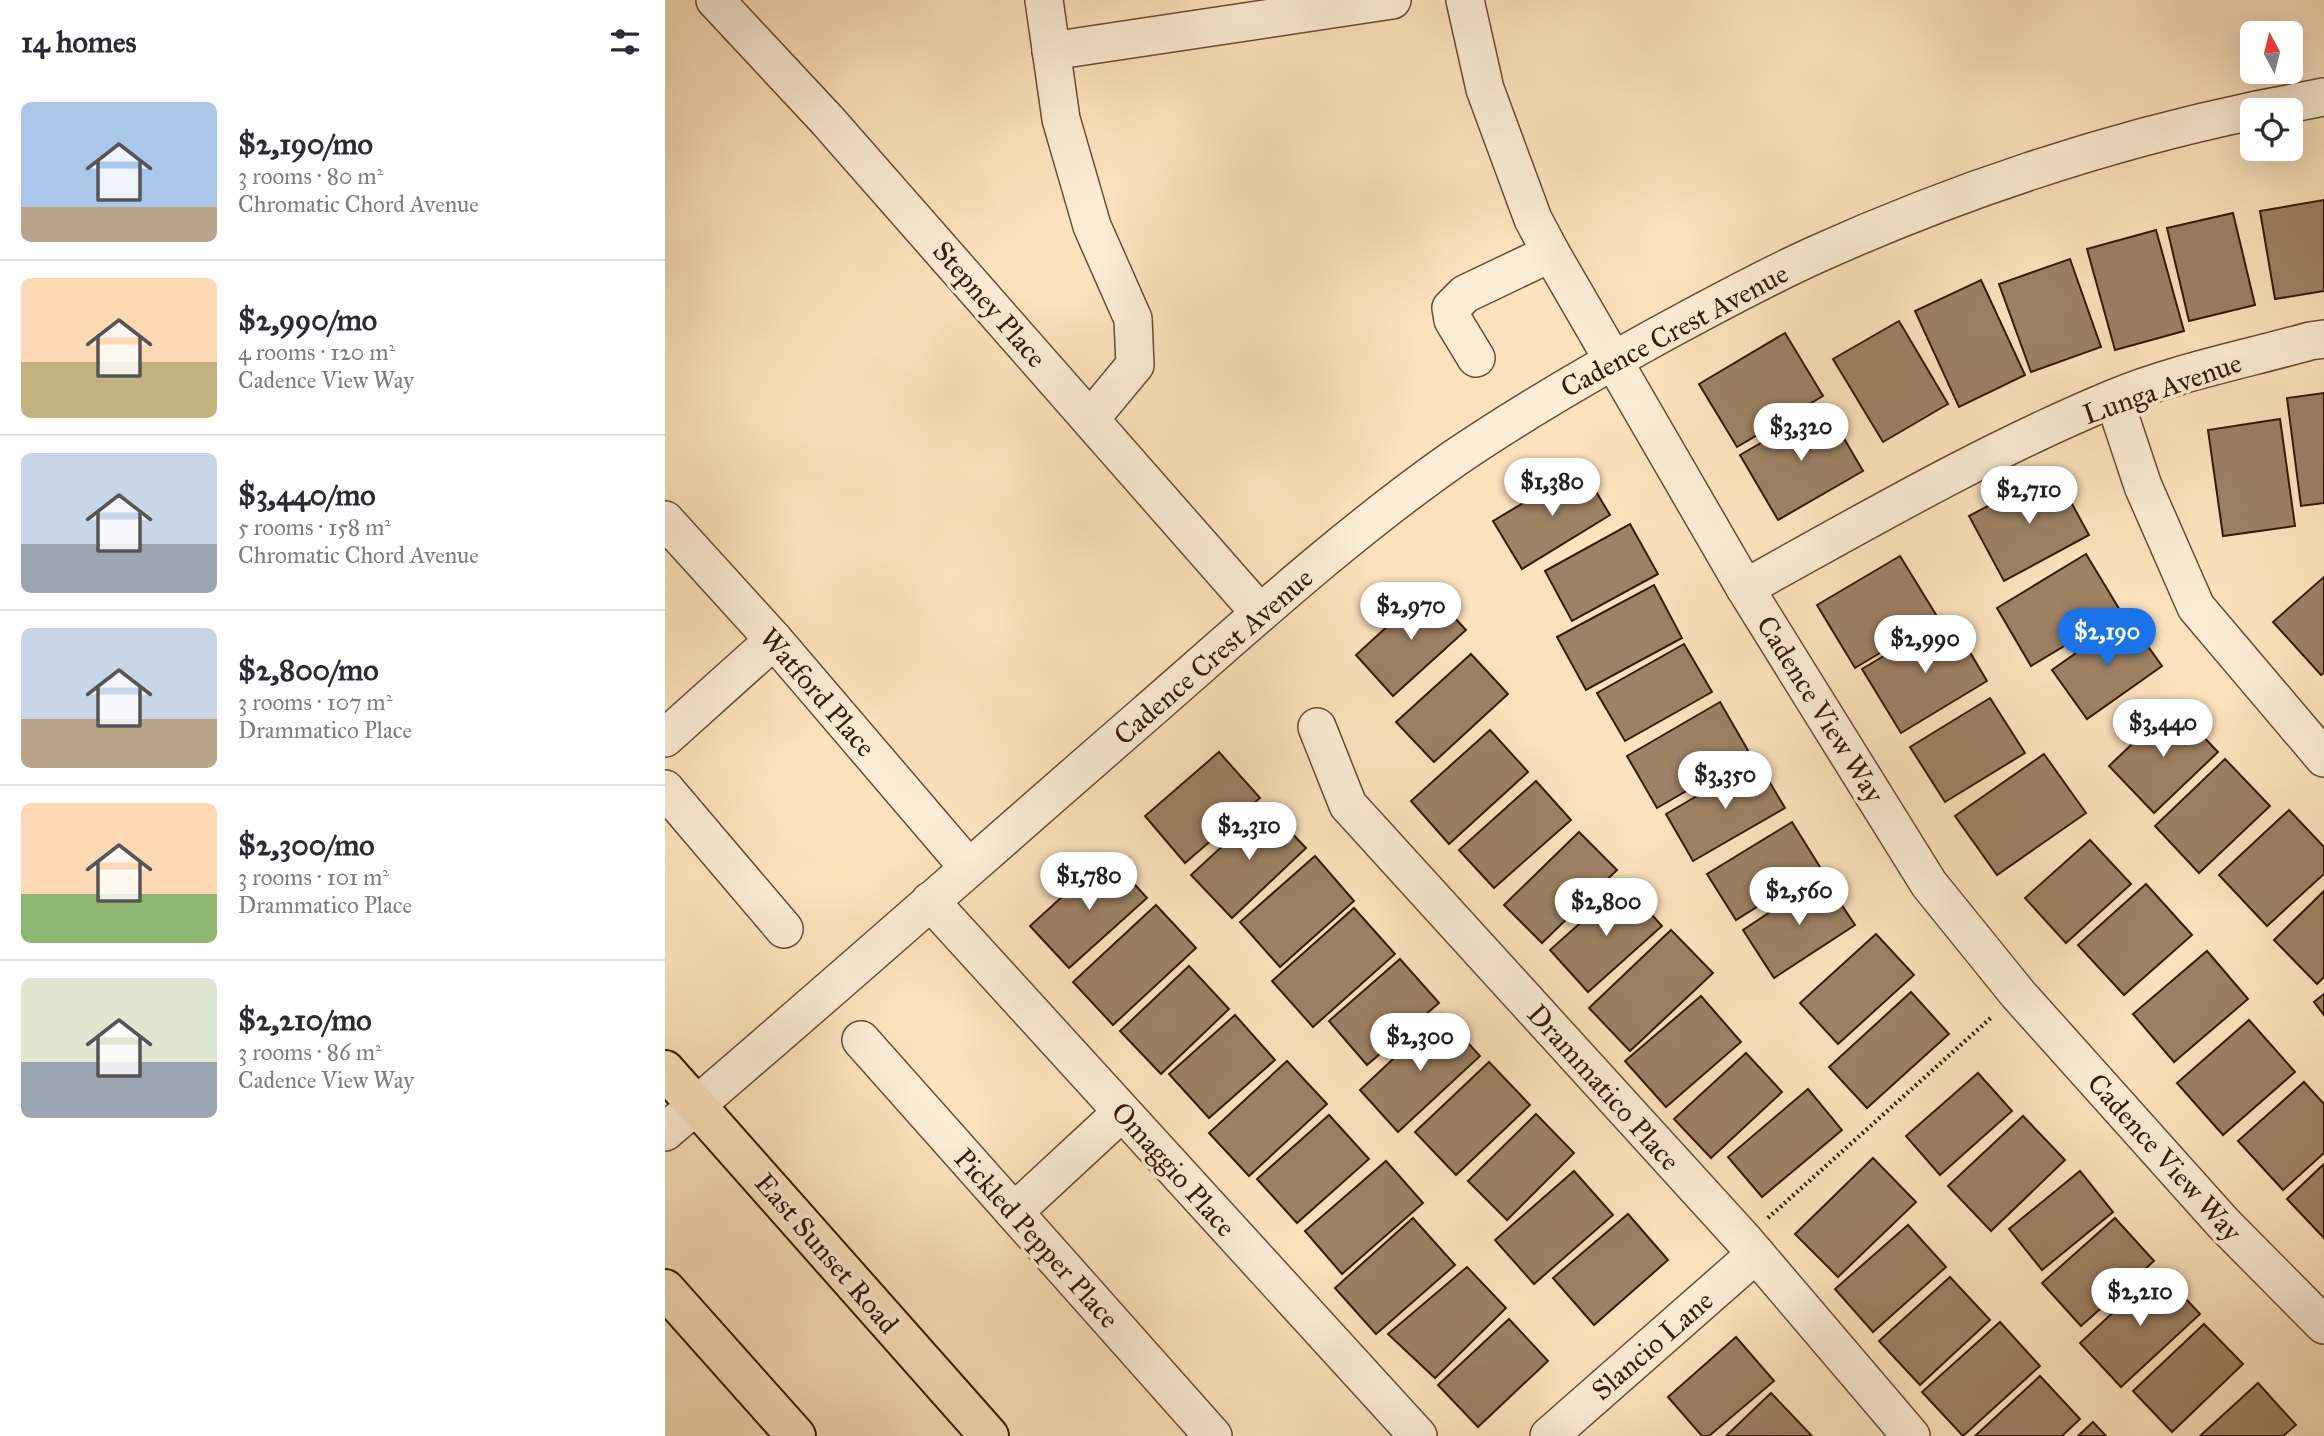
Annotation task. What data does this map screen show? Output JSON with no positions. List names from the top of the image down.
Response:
{
  "streets": {
    "main road": ["East Sunset Road"],
    "street": [
      "Stepney Place",
      "Cadence Crest Avenue",
      "Lunga Avenue",
      "Watford Place",
      "Cadence View Way",
      "Drammatico Place",
      "Omaggio Place",
      "Pickled Pepper Place",
      "Slancio Lane"
    ]
  },
  "crossings": [
    ["Stepney Place", "Cadence Crest Avenue"],
    ["Cadence Crest Avenue", "Watford Place"],
    ["Cadence Crest Avenue", "Cadence View Way"],
    ["Cadence Crest Avenue", "Omaggio Place"],
    ["Cadence Crest Avenue", "East Sunset Road"],
    ["Lunga Avenue", "Cadence View Way"],
    ["Drammatico Place", "Slancio Lane"]
  ],
  "north": "top",
  "page": {
    "heading": "14 homes",
    "list": [
      {
        "name": "$2,190/mo",
        "note": "3 rooms · 80 m² · Chromatic Chord Avenue"
      },
      {
        "name": "$2,990/mo",
        "note": "4 rooms · 120 m² · Cadence View Way"
      },
      {
        "name": "$3,440/mo",
        "note": "5 rooms · 158 m² · Chromatic Chord Avenue"
      },
      {
        "name": "$2,800/mo",
        "note": "3 rooms · 107 m² · Drammatico Place"
      },
      {
        "name": "$2,300/mo",
        "note": "3 rooms · 101 m² · Drammatico Place"
      },
      {
        "name": "$2,210/mo",
        "note": "3 rooms · 86 m² · Cadence View Way"
      }
    ],
    "price": [
      "$3,320",
      "$1,380",
      "$2,710",
      "$2,970",
      "$2,190",
      "$2,990",
      "$3,440",
      "$3,350",
      "$2,310",
      "$1,780",
      "$2,560",
      "$2,800",
      "$2,300",
      "$2,210"
    ]
  }
}
